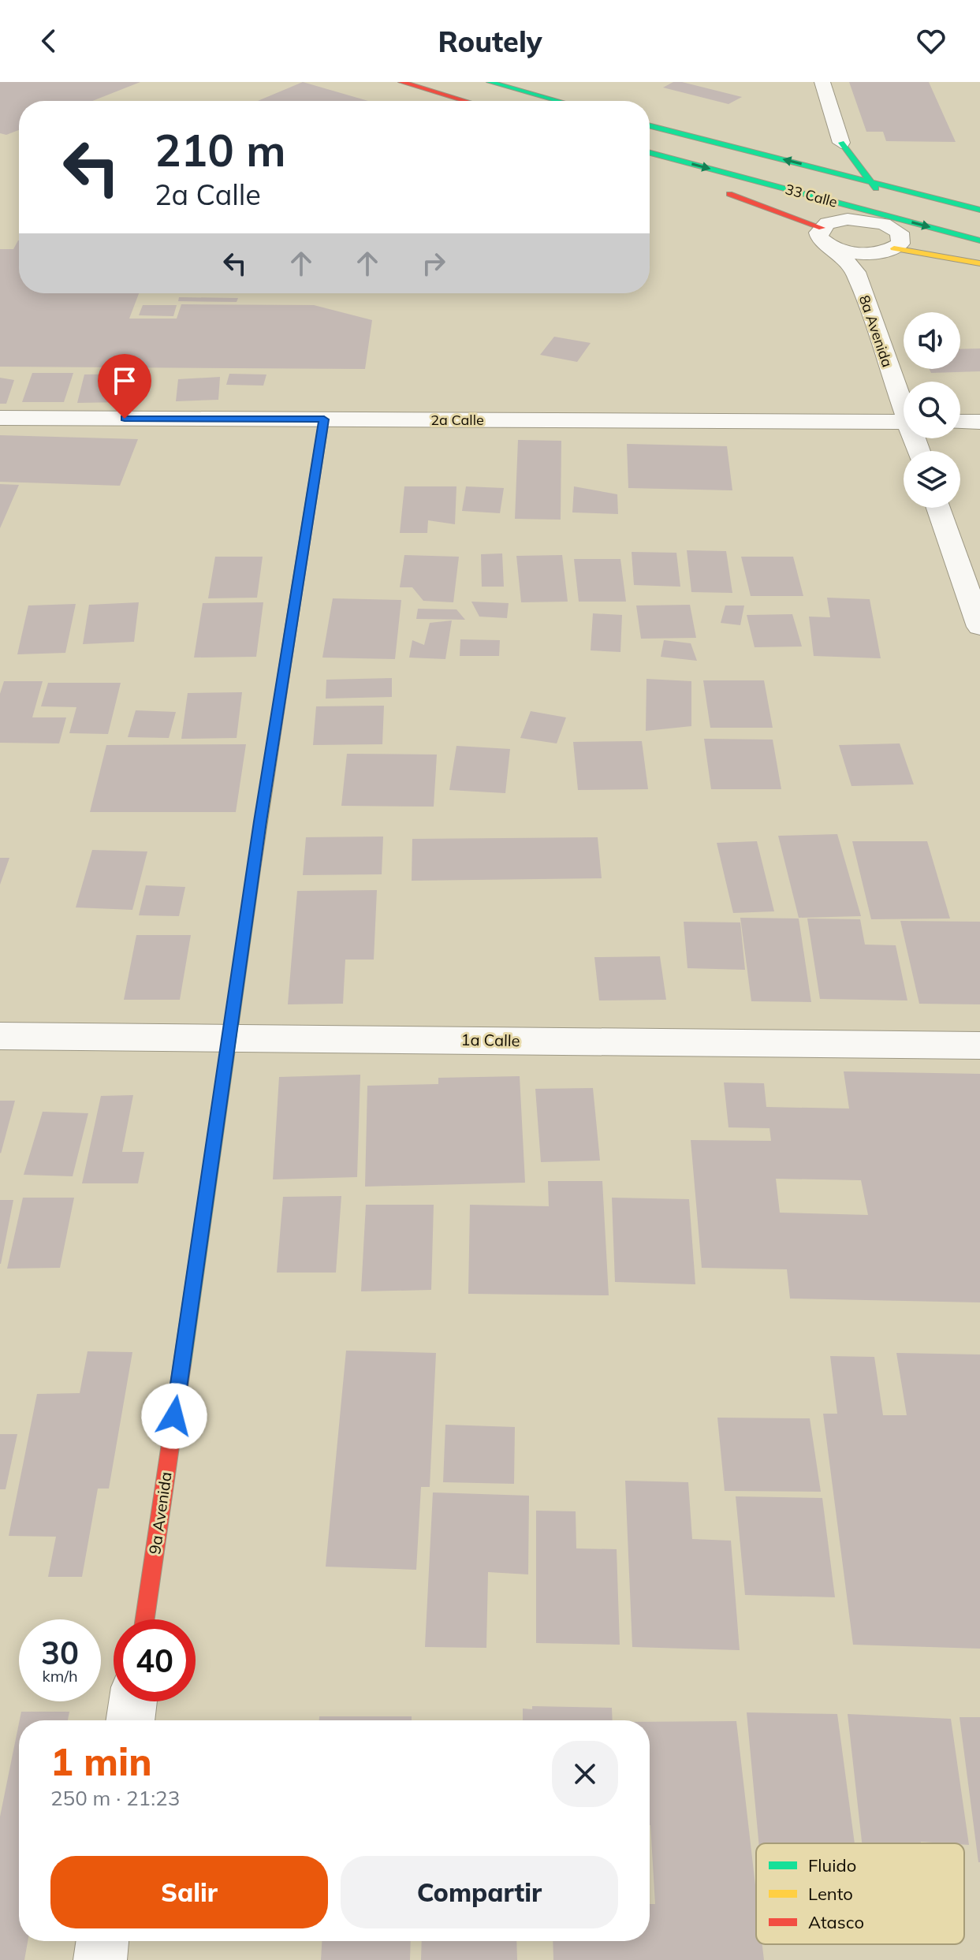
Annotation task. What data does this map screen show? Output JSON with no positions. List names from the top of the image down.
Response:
{
  "streets": {
    "main road": ["33 Calle", "9a Avenida"],
    "street": ["8a Avenida", "2a Calle", "1a Calle"]
  },
  "crossings": [
    ["2a Calle", "9a Avenida"],
    ["1a Calle", "9a Avenida"]
  ],
  "legend": ["Fluido", "Lento", "Atasco"],
  "page": {
    "header": "Routely",
    "turn": ["210 m", "2a Calle"],
    "speed": "30 km/h",
    "limit": "40",
    "heading": ["1 min", "250 m · 21:23"],
    "buttons": ["Salir", "Compartir"]
  }
}
